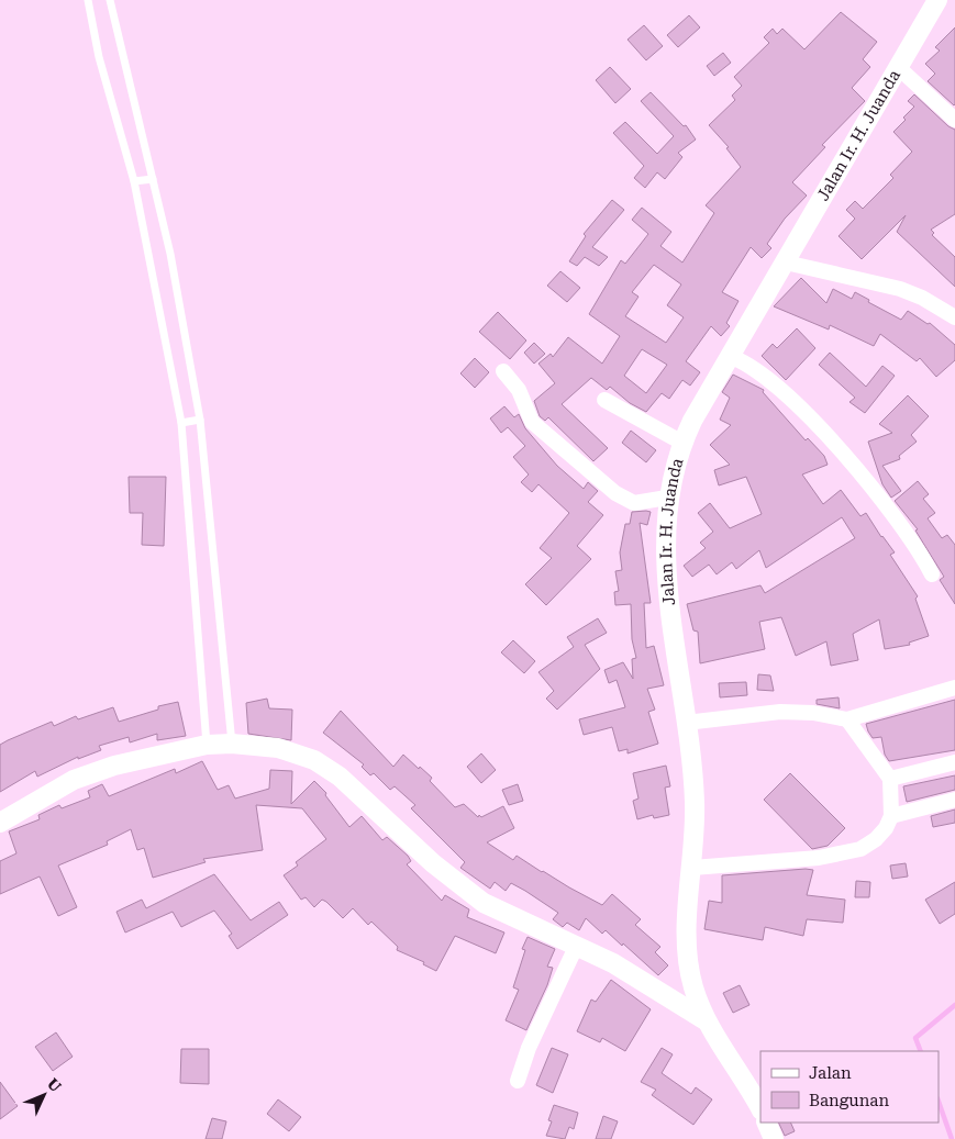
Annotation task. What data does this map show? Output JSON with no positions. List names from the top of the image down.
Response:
{
  "streets": {
    "street": ["Jalan Ir. H. Juanda"]
  },
  "legend": ["Jalan", "Bangunan"],
  "north": "top right"
}
